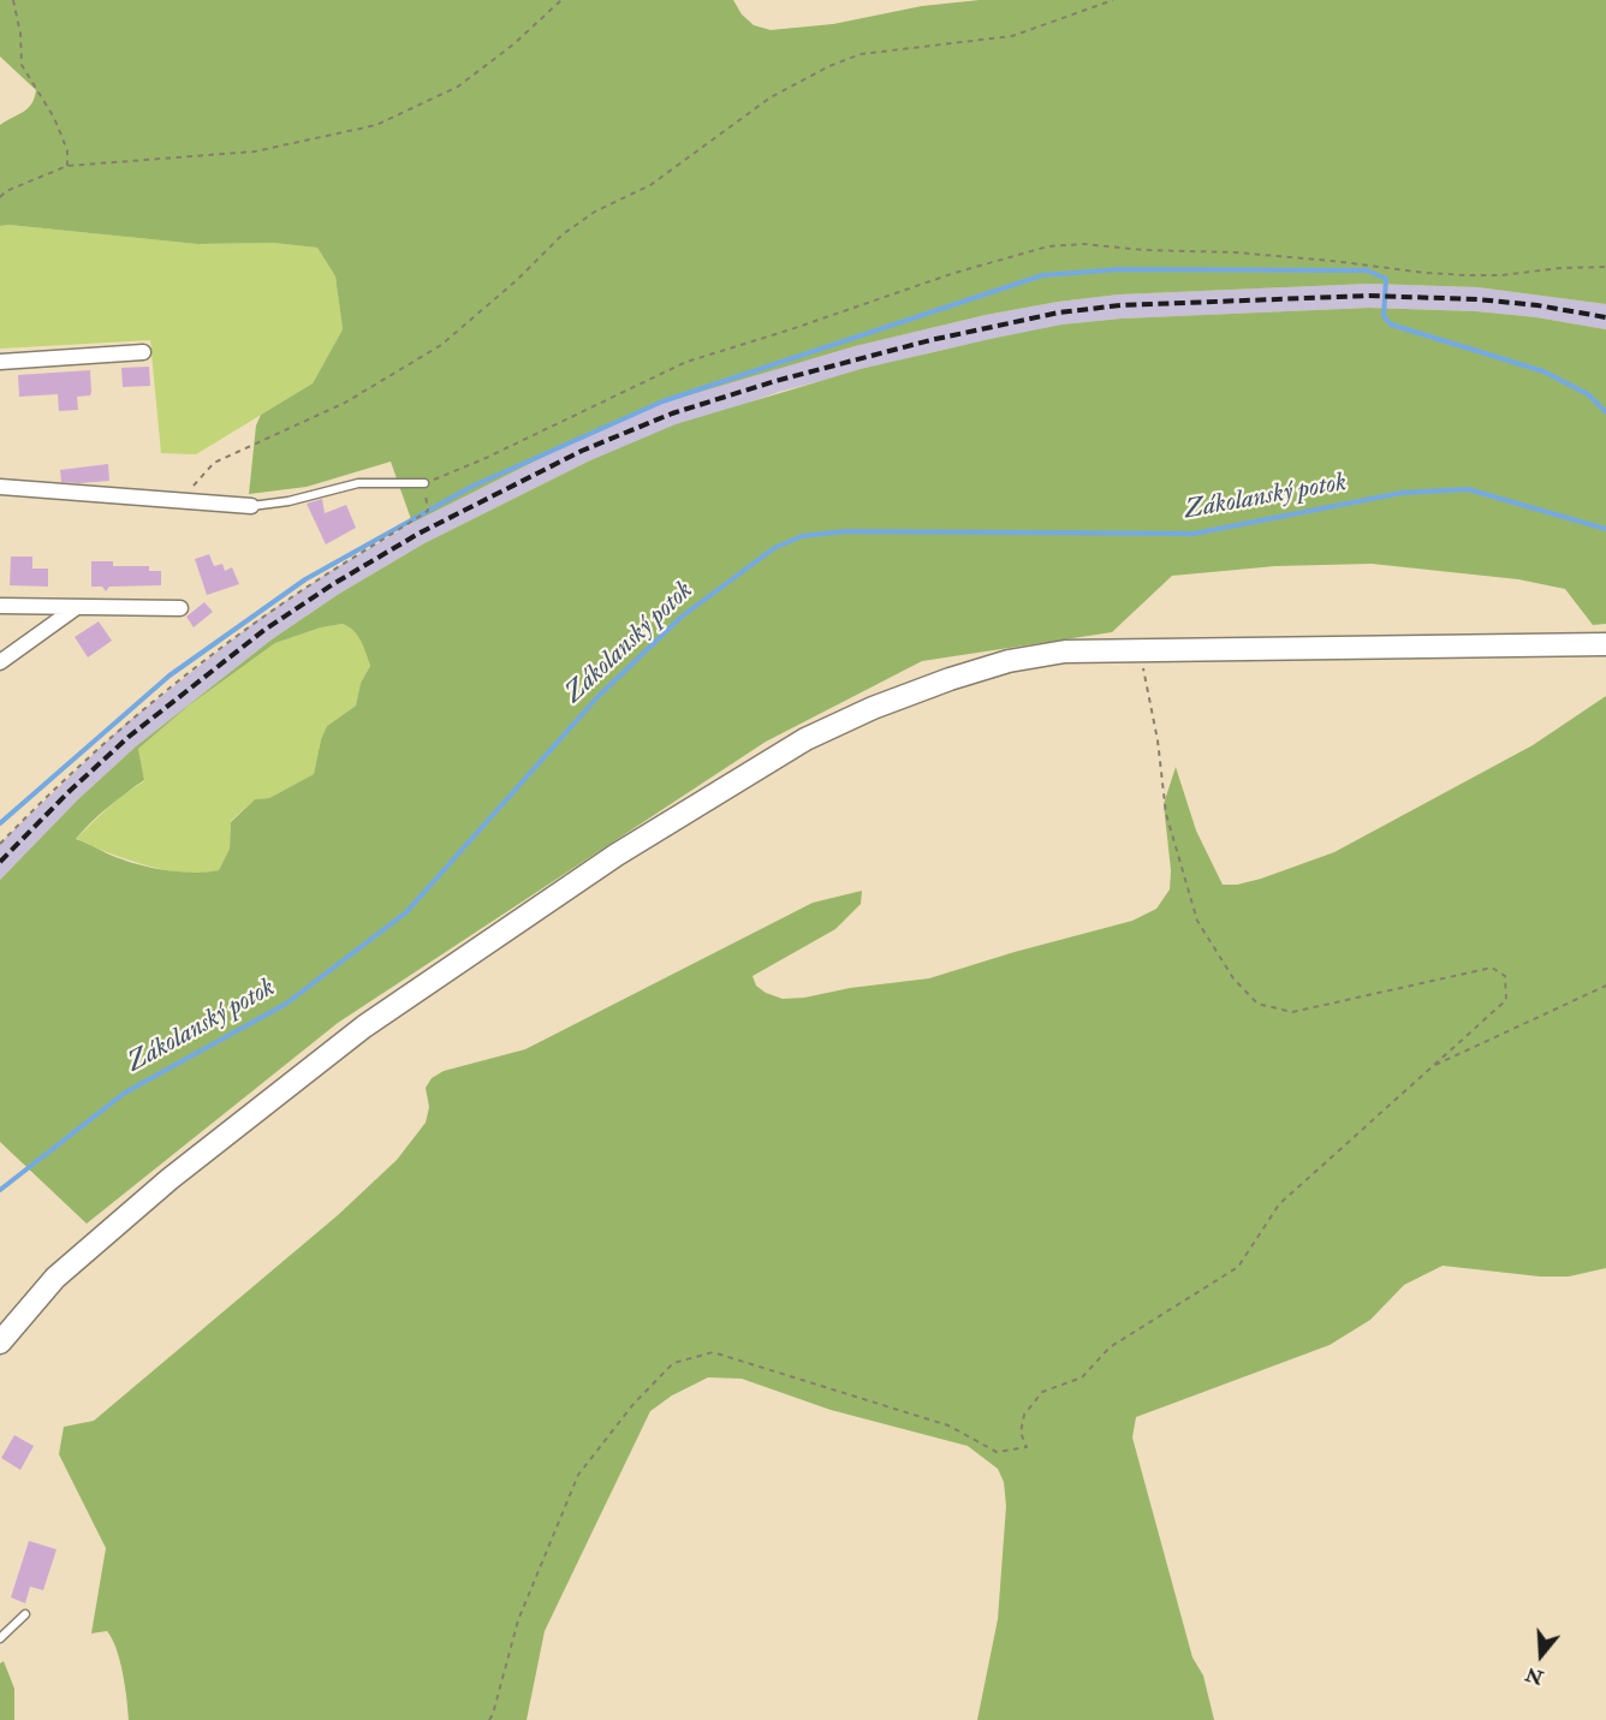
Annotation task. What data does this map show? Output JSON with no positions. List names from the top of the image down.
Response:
{
  "water": ["Zákolanský potok"],
  "north": "bottom"
}
